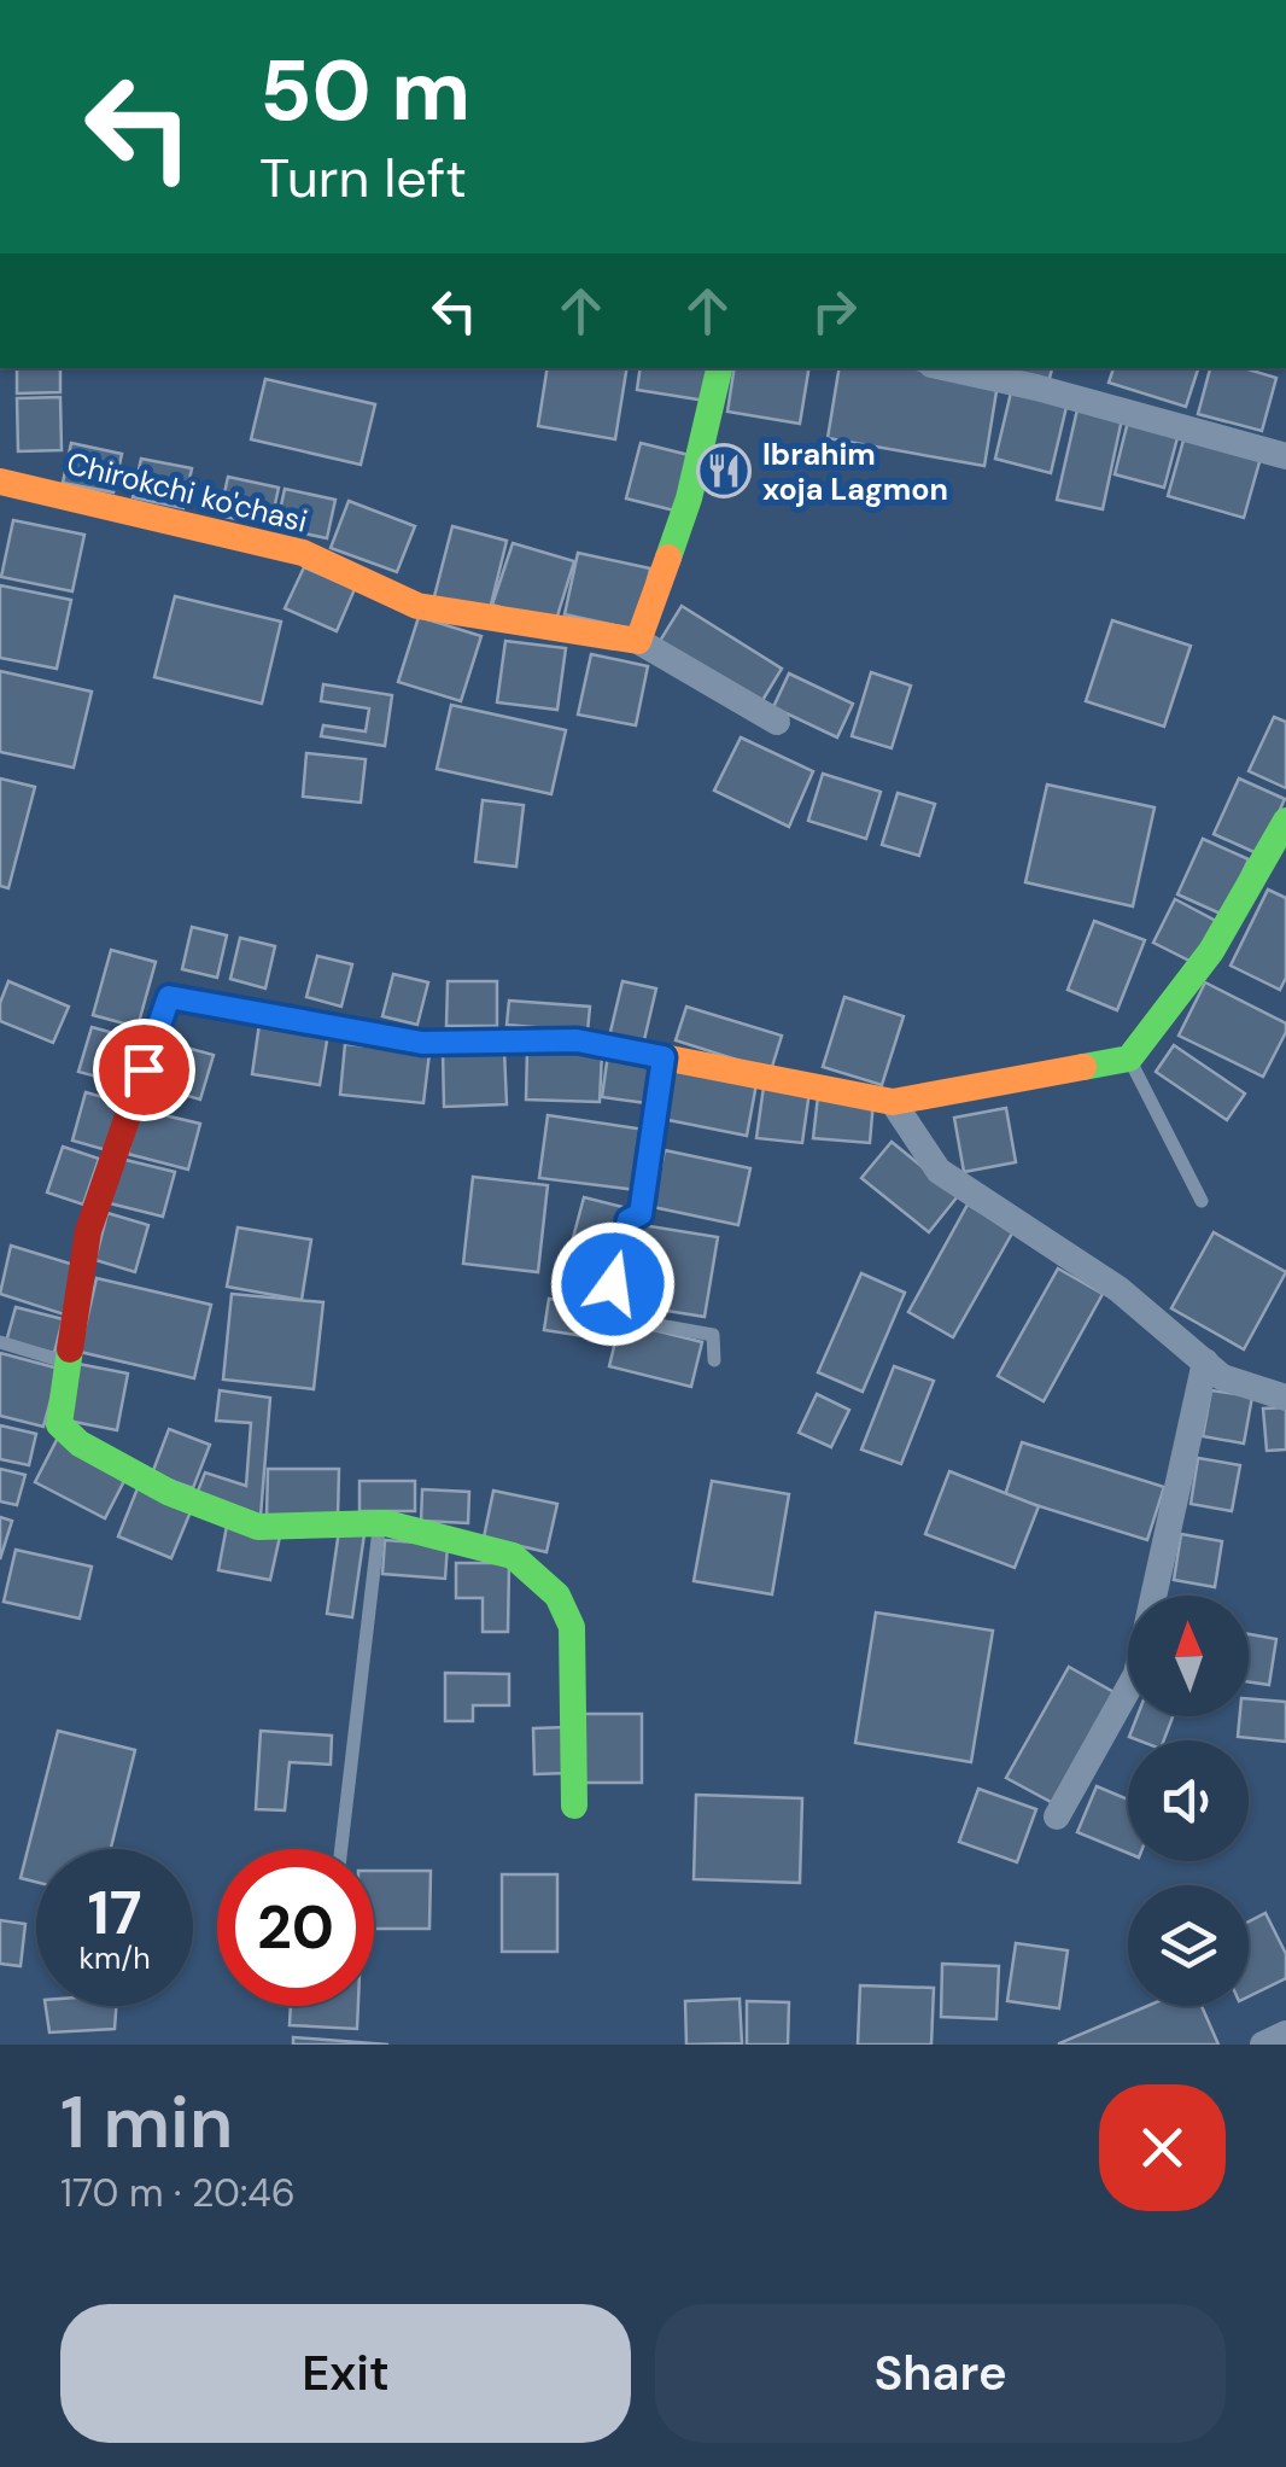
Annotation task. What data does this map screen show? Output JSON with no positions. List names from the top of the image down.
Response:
{
  "streets": {
    "street": ["Chirokchi ko'chasi"]
  },
  "places": {
    "restaurant": ["Ibrahim xoja Lagmon"]
  },
  "north": "top",
  "page": {
    "turn": ["50 m", "Turn left"],
    "speed": "17 km/h",
    "limit": "20",
    "heading": ["1 min", "170 m · 20:46"],
    "buttons": ["Exit", "Share"]
  }
}
